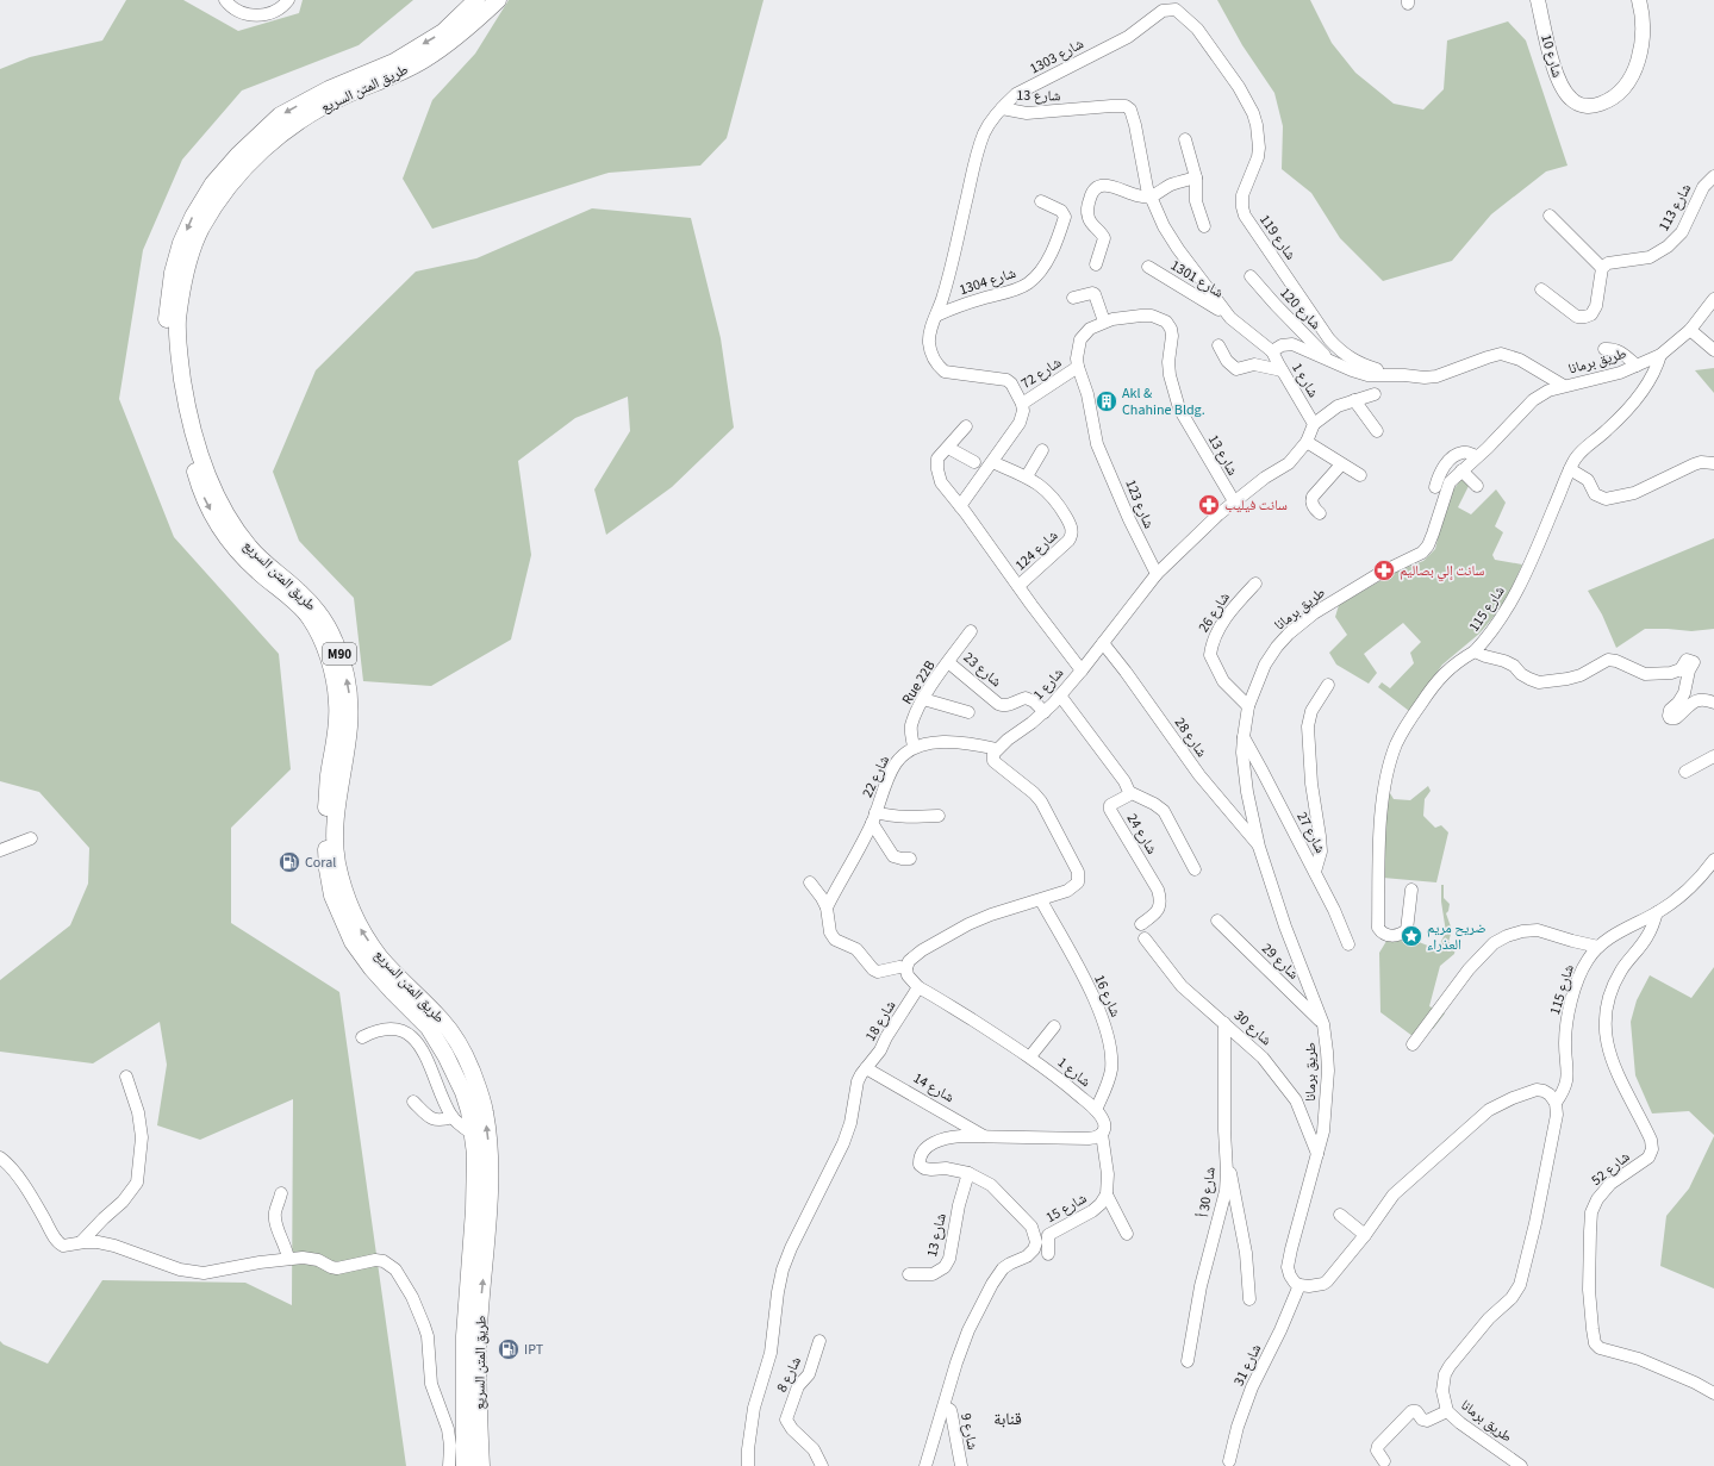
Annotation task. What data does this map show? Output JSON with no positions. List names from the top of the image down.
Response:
{
  "streets": {
    "highway": ["طريق المتن السريع", "M90"],
    "main road": ["شارع 10"],
    "street": [
      "شارع 1303",
      "شارع 13",
      "شارع 113",
      "شارع 119",
      "شارع 1301",
      "شارع 1304",
      "شارع 120",
      "طريق برمانا",
      "شارع 72",
      "شارع 1",
      "شارع 123",
      "شارع 124",
      "شارع 115",
      "شارع 26",
      "شارع 23",
      "Rue 22B",
      "شارع 28",
      "شارع 22",
      "شارع 27",
      "شارع 24",
      "شارع 29",
      "شارع 16",
      "شارع 18",
      "شارع 30",
      "شارع 14",
      "شارع 52",
      "شارع 30 أ",
      "شارع 15",
      "شارع 31",
      "شارع 8",
      "شارع 9"
    ]
  },
  "crossings": [
    ["شارع 1303", "شارع 13"],
    ["شارع 1303", "شارع 119"],
    ["شارع 13", "شارع 1301"],
    ["شارع 13", "شارع 1304"],
    ["شارع 13", "شارع 72"],
    ["شارع 13", "شارع 1"],
    ["شارع 13", "شارع 123"],
    ["شارع 119", "شارع 1"],
    ["شارع 120", "شارع 1"],
    ["طريق برمانا", "شارع 1"],
    ["طريق برمانا", "شارع 115"],
    ["طريق برمانا", "شارع 26"],
    ["طريق برمانا", "شارع 28"],
    ["طريق برمانا", "شارع 27"],
    ["طريق برمانا", "شارع 29"],
    ["طريق برمانا", "شارع 30"],
    ["طريق برمانا", "شارع 31"],
    ["شارع 72", "شارع 123"],
    ["شارع 1", "شارع 123"],
    ["شارع 1", "شارع 124"],
    ["شارع 1", "شارع 23"],
    ["شارع 1", "شارع 28"],
    ["شارع 1", "شارع 24"],
    ["شارع 1", "شارع 16"],
    ["شارع 1", "شارع 18"],
    ["شارع 115", "شارع 52"],
    ["شارع 23", "Rue 22B"],
    ["Rue 22B", "شارع 22"],
    ["شارع 18", "شارع 14"],
    ["شارع 30", "شارع 30 أ"]
  ],
  "districts": ["قنابة"],
  "places": {
    "building": ["Akl & Chahine Bldg."],
    "pharmacy": ["سانت فيليب", "سانت إلي بصاليم"],
    "fuel station": ["Coral", "IPT"],
    "place": ["ضريح مريم العذراء"]
  }
}
